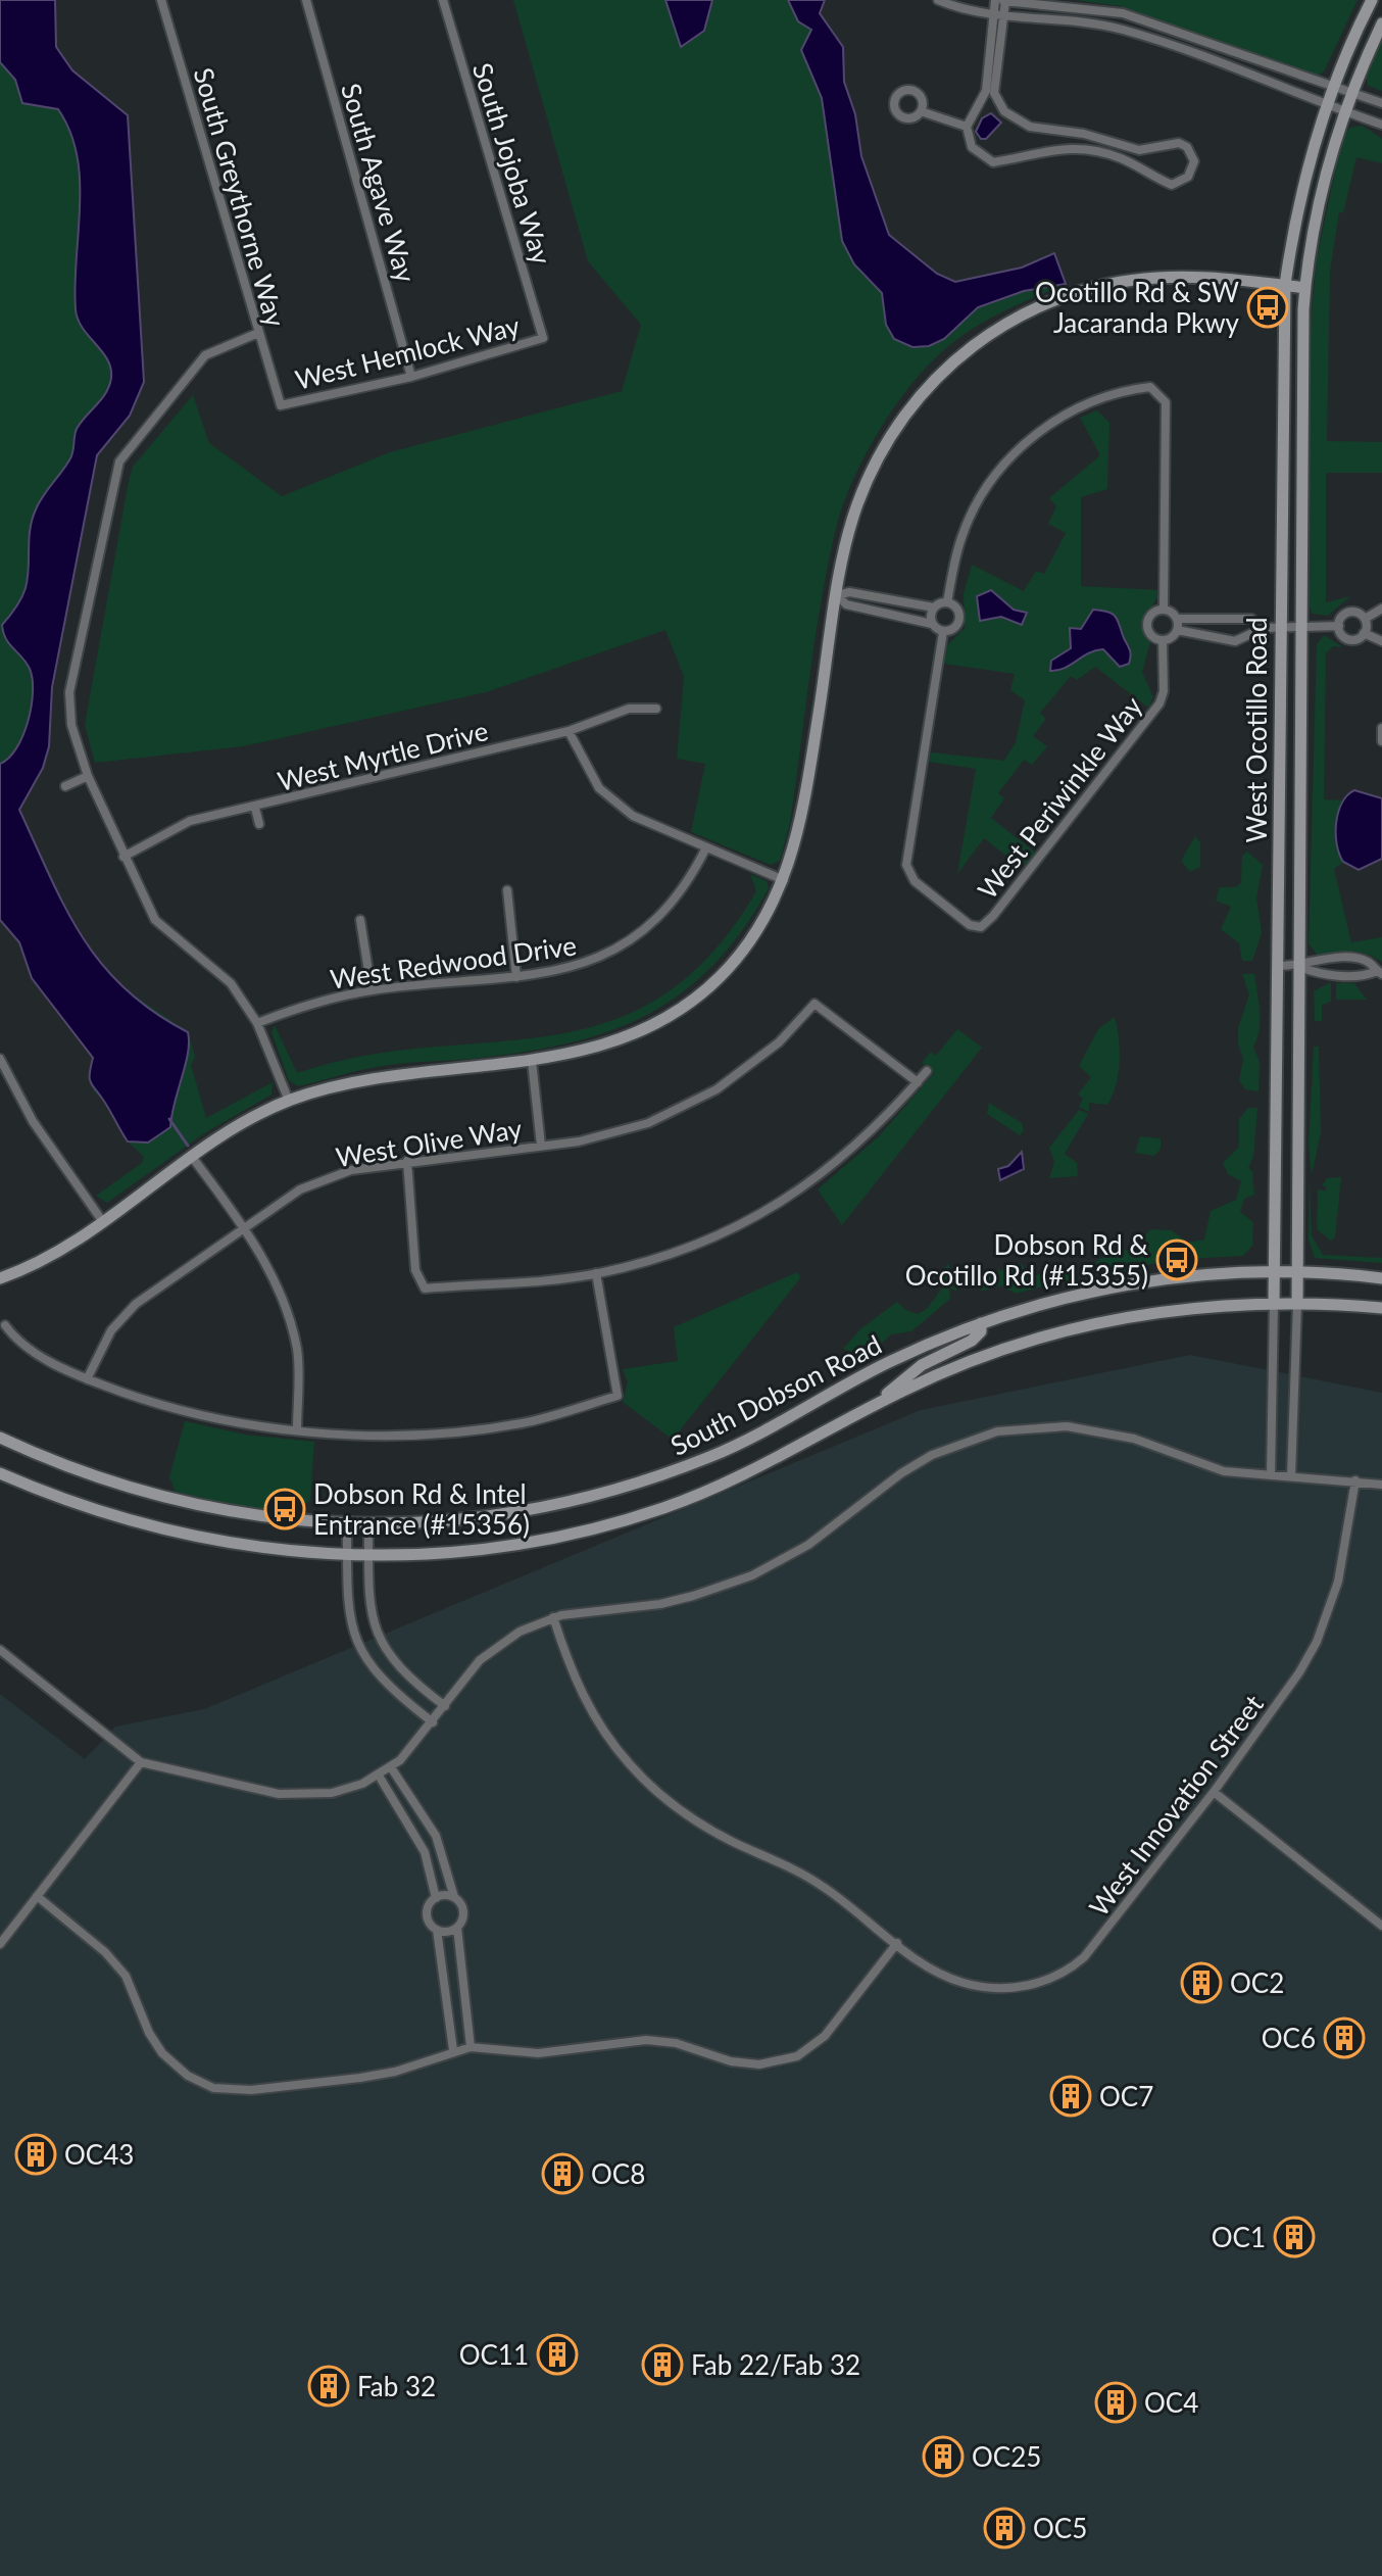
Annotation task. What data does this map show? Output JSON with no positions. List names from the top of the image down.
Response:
{
  "streets": {
    "main road": ["West Ocotillo Road", "South Dobson Road"],
    "street": [
      "South Jojoba Way",
      "South Agave Way",
      "South Greythorne Way",
      "West Hemlock Way",
      "West Myrtle Drive",
      "West Periwinkle Way",
      "West Redwood Drive",
      "West Olive Way",
      "West Innovation Street"
    ]
  },
  "crossings": [
    ["South Jojoba Way", "West Hemlock Way"],
    ["South Agave Way", "West Hemlock Way"],
    ["South Greythorne Way", "West Hemlock Way"],
    ["West Ocotillo Road", "South Dobson Road"]
  ],
  "places": {
    "bus stop": ["Ocotillo Rd & SW Jacaranda Pkwy", "Dobson Rd & Ocotillo Rd (#15355)", "Dobson Rd & Intel Entrance (#15356)"],
    "building": [
      "OC2",
      "OC6",
      "OC7",
      "OC43",
      "OC8",
      "OC1",
      "OC11",
      "Fab 22/Fab 32",
      "Fab 32",
      "OC4",
      "OC25",
      "OC5"
    ]
  }
}
